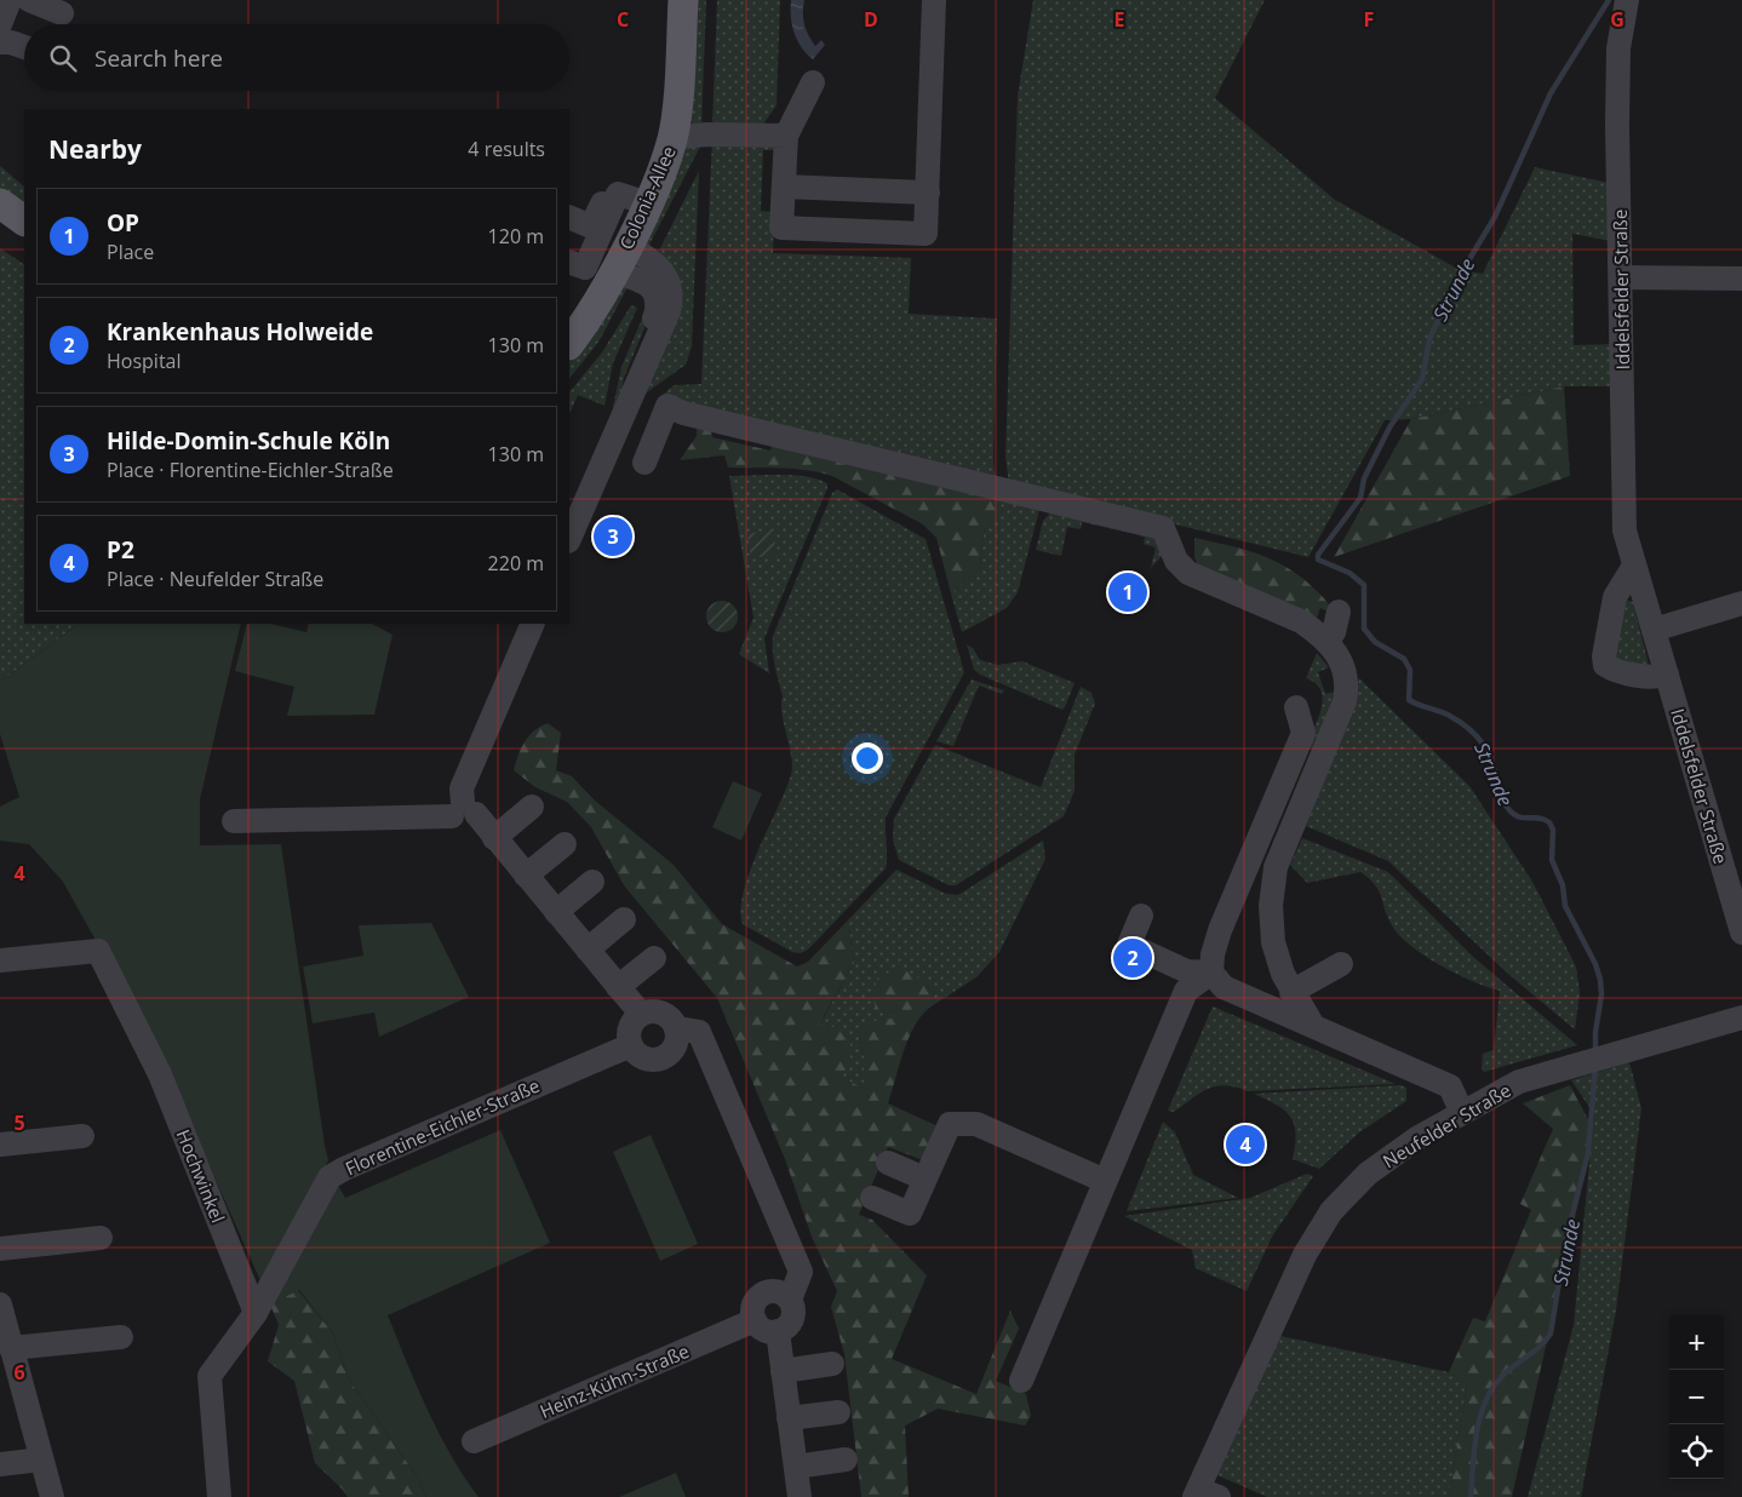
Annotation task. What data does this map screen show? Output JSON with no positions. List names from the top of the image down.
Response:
{
  "streets": {
    "main road": ["Colonia-Allee"],
    "street": [
      "Iddelsfelder Straße",
      "Neufelder Straße",
      "Florentine-Eichler-Straße",
      "Hochwinkel",
      "Heinz-Kühn-Straße"
    ]
  },
  "crossings": [
    ["Florentine-Eichler-Straße", "Hochwinkel"]
  ],
  "water": ["Strunde"],
  "page": {
    "search": "Search here",
    "heading": ["Nearby", "4 results"],
    "list": [
      {
        "mark": "1",
        "name": "OP",
        "note": "Place",
        "value": "120 m"
      },
      {
        "mark": "2",
        "name": "Krankenhaus Holweide",
        "note": "Hospital",
        "value": "130 m"
      },
      {
        "mark": "3",
        "name": "Hilde-Domin-Schule Köln",
        "note": "Place · Florentine-Eichler-Straße",
        "value": "130 m"
      },
      {
        "mark": "4",
        "name": "P2",
        "note": "Place · Neufelder Straße",
        "value": "220 m"
      }
    ],
    "pins": [
      "3",
      "1",
      "2",
      "4"
    ],
    "map_buttons": ["+", "−"]
  },
  "grid": {
    "columns": [
      "C",
      "D",
      "E",
      "F",
      "G"
    ],
    "rows": ["4", "5", "6"]
  }
}
